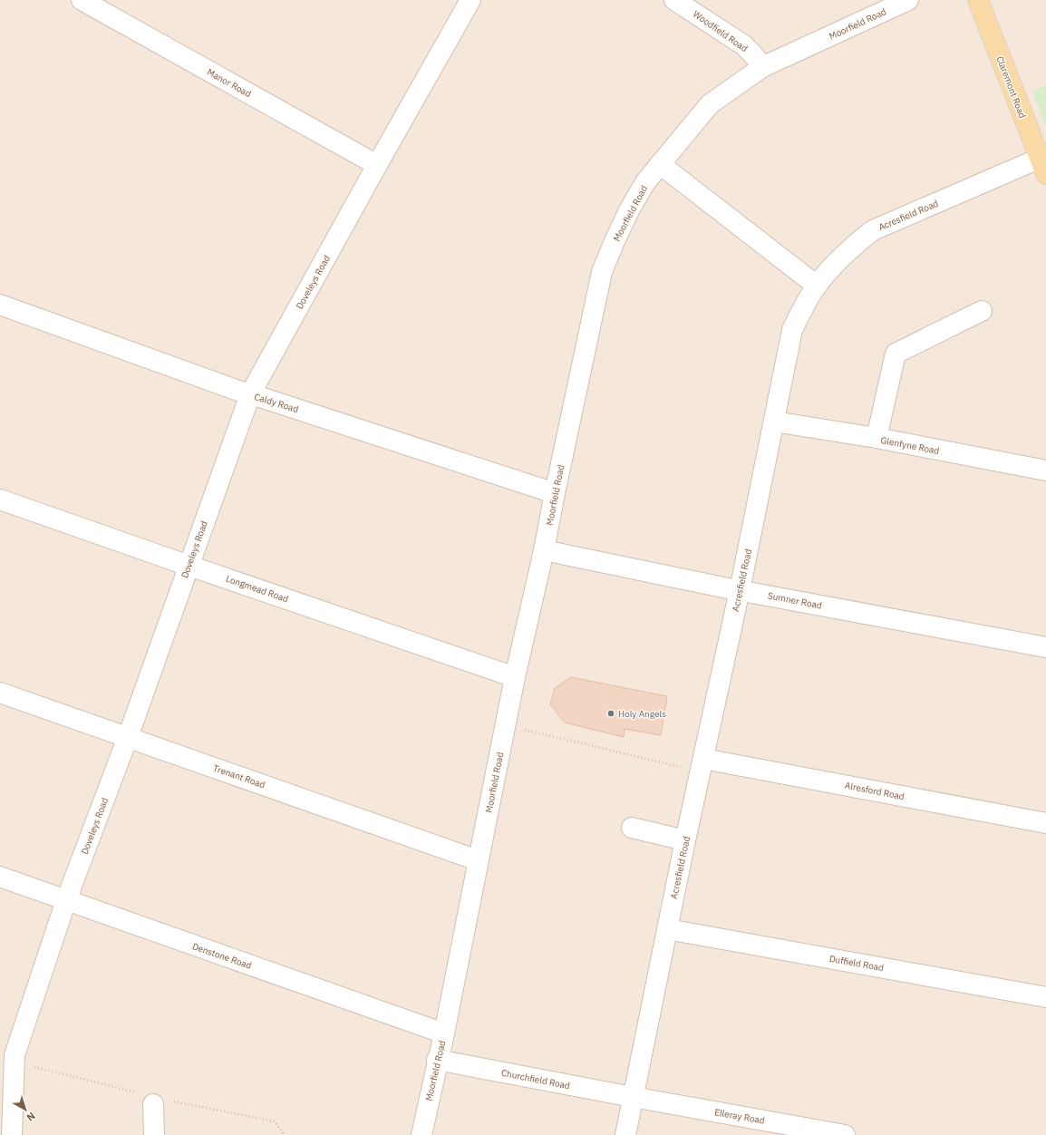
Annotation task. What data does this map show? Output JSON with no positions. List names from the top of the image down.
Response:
{
  "streets": {
    "main road": ["Claremont Road"],
    "street": [
      "Moorfield Road",
      "Woodfield Road",
      "Manor Road",
      "Acresfield Road",
      "Doveleys Road",
      "Caldy Road",
      "Glenfyne Road",
      "Longmead Road",
      "Sumner Road",
      "Trenant Road",
      "Alresford Road",
      "Denstone Road",
      "Duffield Road",
      "Churchfield Road",
      "Elleray Road"
    ]
  },
  "crossings": [
    ["Moorfield Road", "Woodfield Road"],
    ["Moorfield Road", "Caldy Road"],
    ["Moorfield Road", "Longmead Road"],
    ["Moorfield Road", "Sumner Road"],
    ["Moorfield Road", "Trenant Road"],
    ["Moorfield Road", "Denstone Road"],
    ["Moorfield Road", "Churchfield Road"],
    ["Manor Road", "Doveleys Road"],
    ["Claremont Road", "Acresfield Road"],
    ["Acresfield Road", "Glenfyne Road"],
    ["Acresfield Road", "Sumner Road"],
    ["Acresfield Road", "Alresford Road"],
    ["Acresfield Road", "Duffield Road"],
    ["Acresfield Road", "Churchfield Road"],
    ["Acresfield Road", "Elleray Road"],
    ["Doveleys Road", "Caldy Road"],
    ["Doveleys Road", "Longmead Road"],
    ["Doveleys Road", "Trenant Road"],
    ["Doveleys Road", "Denstone Road"],
    ["Churchfield Road", "Elleray Road"]
  ],
  "places": ["Holy Angels"],
  "north": "bottom right"
}
